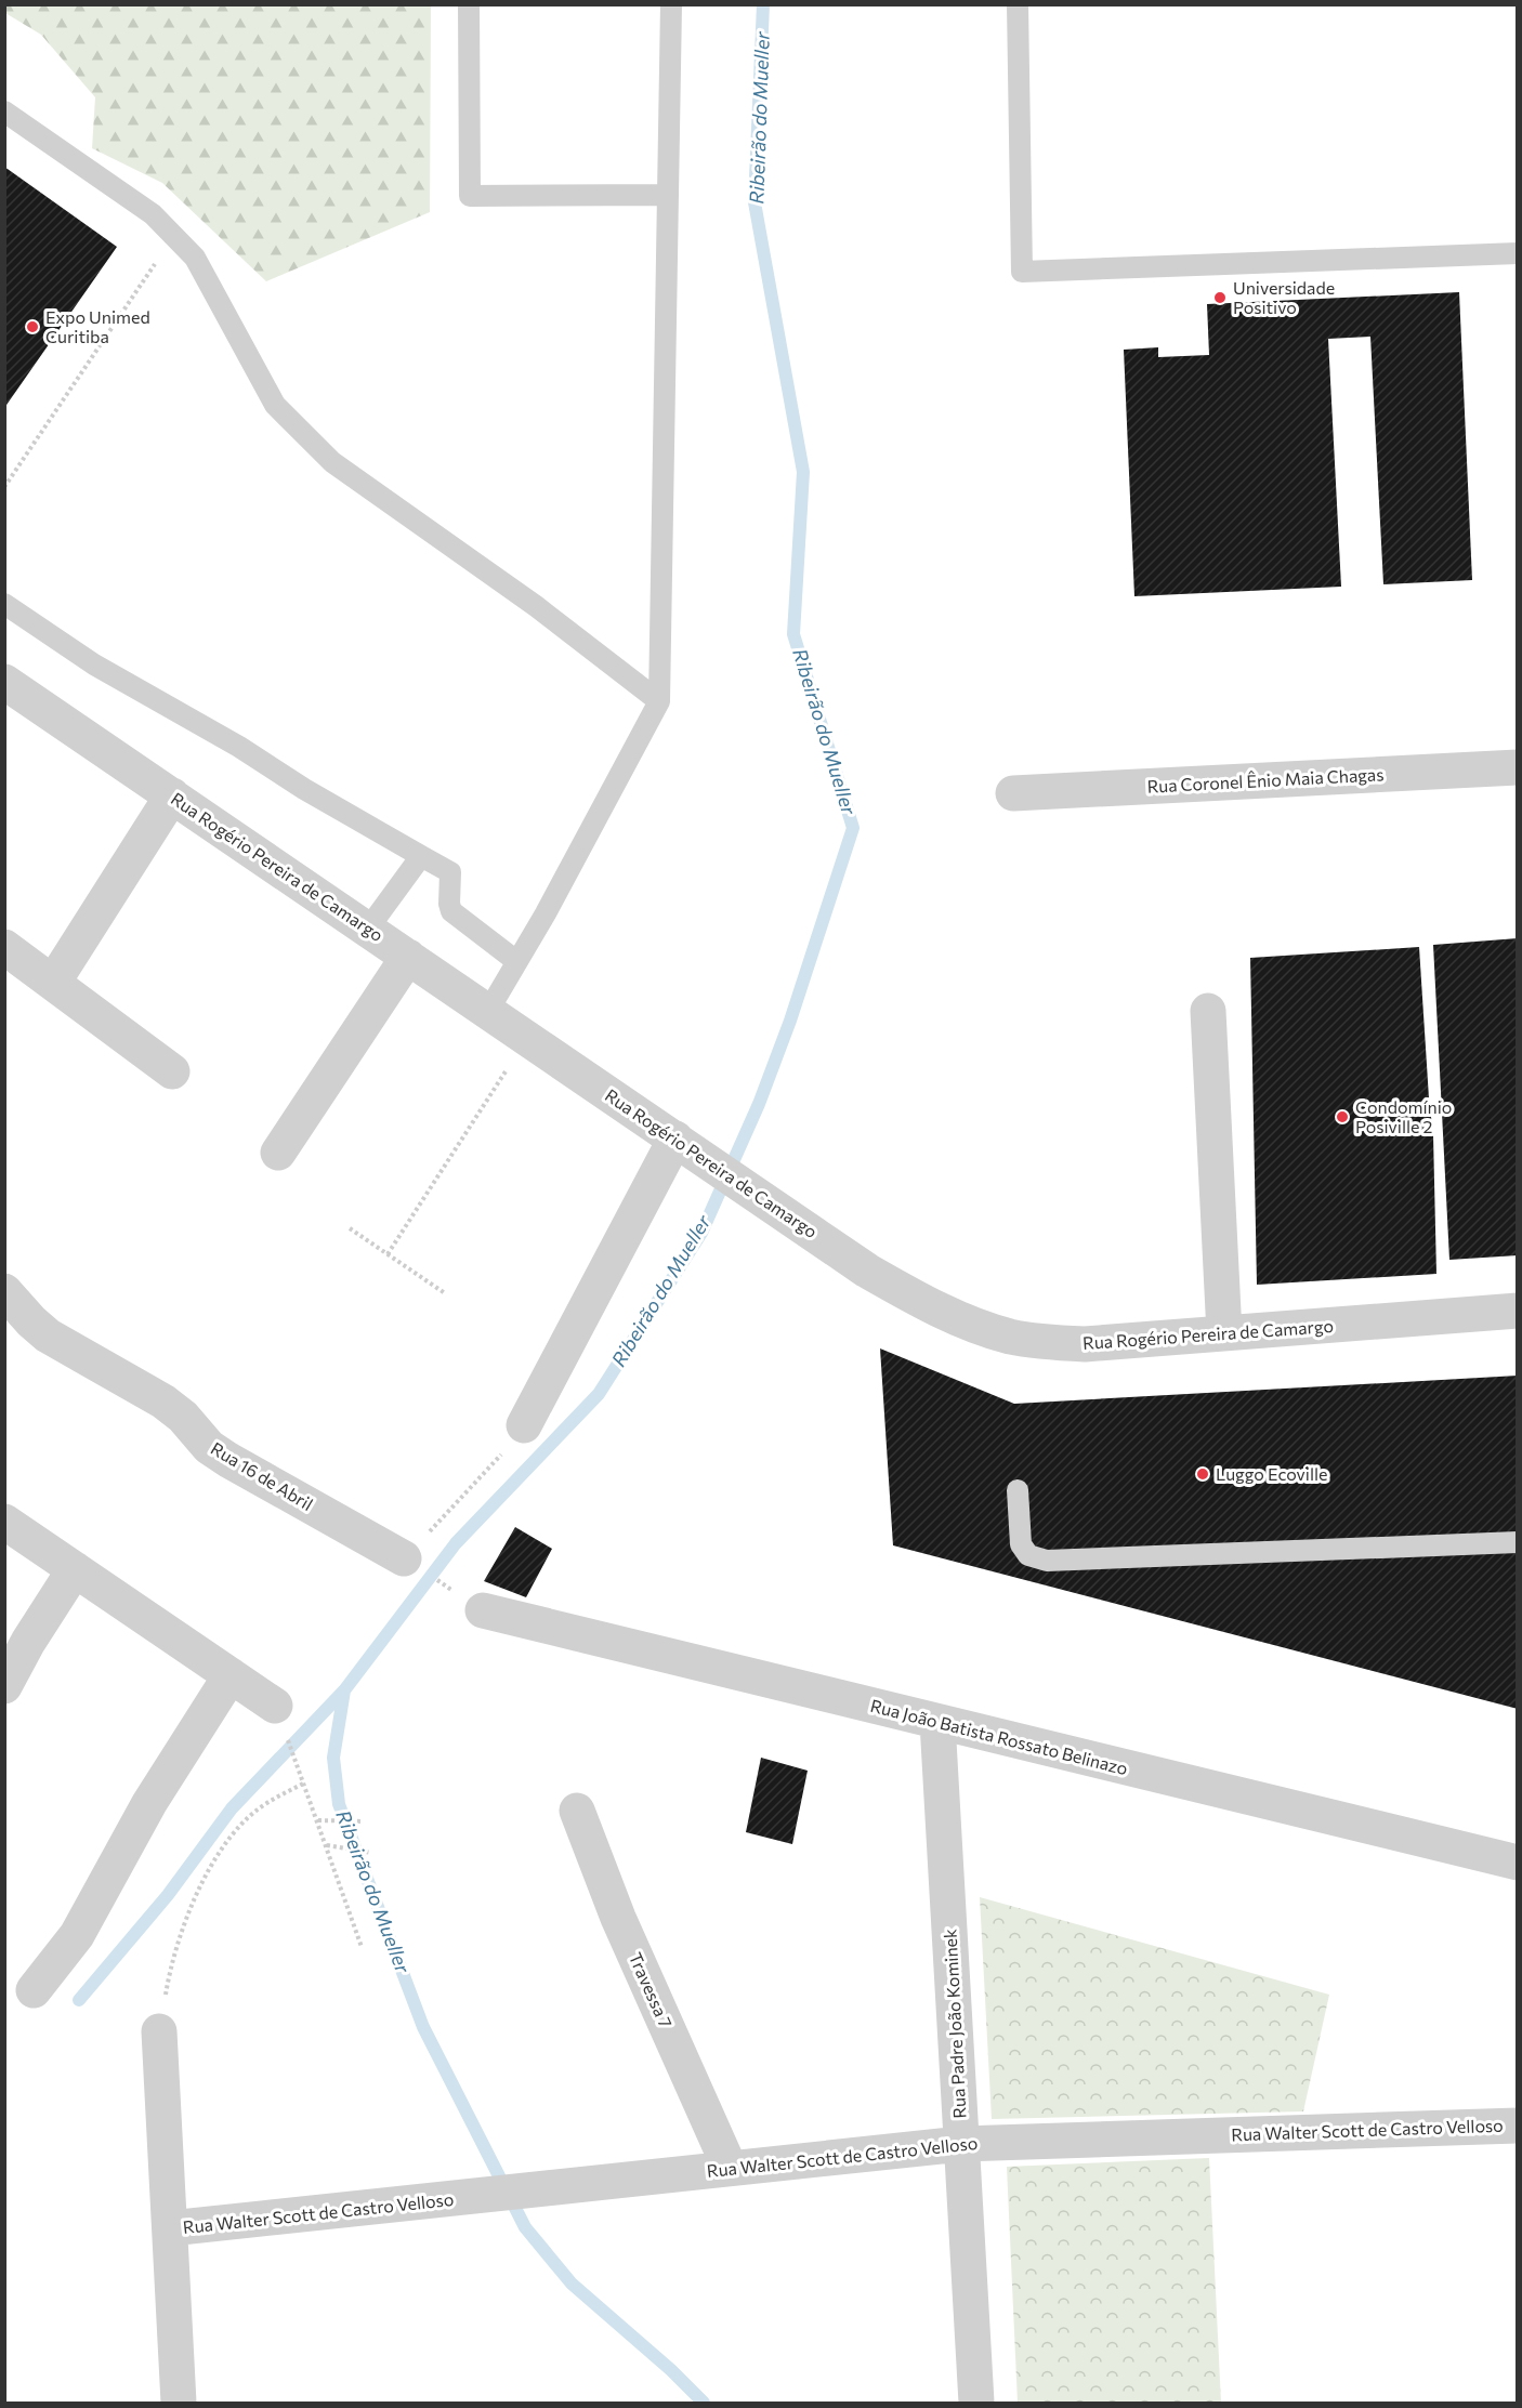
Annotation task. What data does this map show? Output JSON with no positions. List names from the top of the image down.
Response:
{
  "streets": {
    "street": [
      "Rua Coronel Ênio Maia Chagas",
      "Rua Rogério Pereira de Camargo",
      "Rua 16 de Abril",
      "Rua João Batista Rossato Belinazo",
      "Travessa 7",
      "Rua Padre João Kominek",
      "Rua Walter Scott de Castro Velloso"
    ]
  },
  "crossings": [
    ["Rua João Batista Rossato Belinazo", "Rua Padre João Kominek"],
    ["Travessa 7", "Rua Walter Scott de Castro Velloso"],
    ["Rua Padre João Kominek", "Rua Walter Scott de Castro Velloso"]
  ],
  "water": ["Ribeirão do Mueller"],
  "places": [
    "Universidade Positivo",
    "Expo Unimed Curitiba",
    "Condomínio Posiville 2",
    "Luggo Ecoville"
  ]
}
